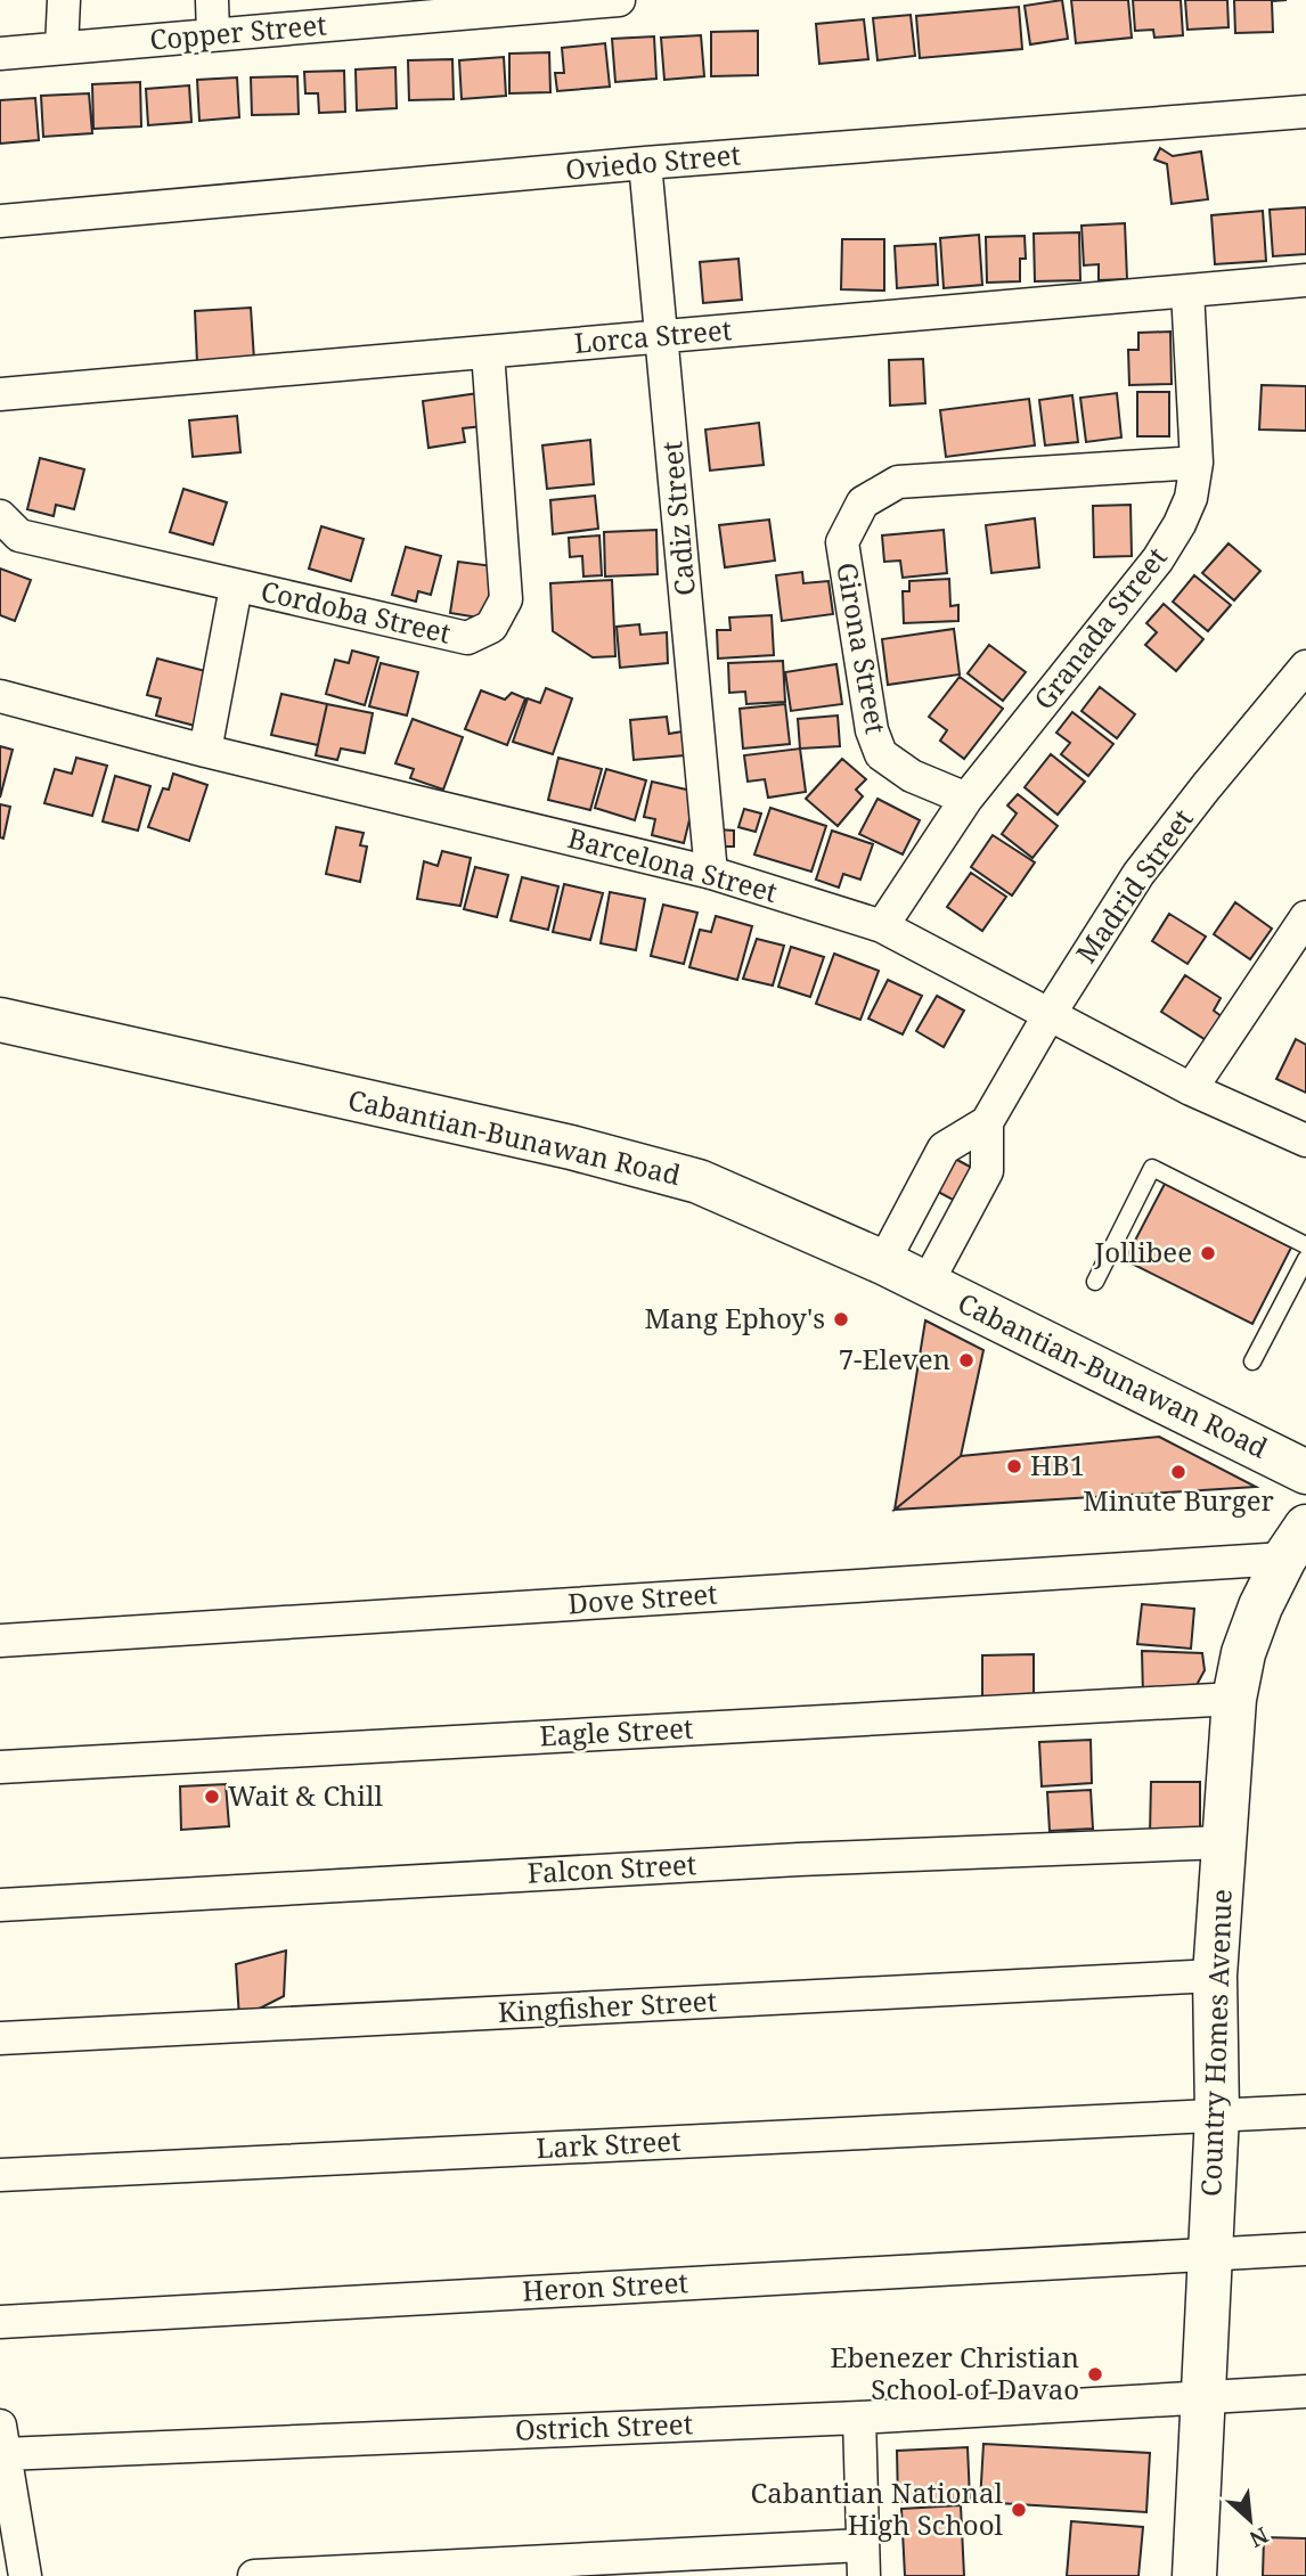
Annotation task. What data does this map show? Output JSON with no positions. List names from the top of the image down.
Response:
{
  "streets": {
    "main road": ["Cabantian-Bunawan Road", "Country Homes Avenue"],
    "street": [
      "Copper Street",
      "Oviedo Street",
      "Lorca Street",
      "Cadiz Street",
      "Cordoba Street",
      "Granada Street",
      "Girona Street",
      "Barcelona Street",
      "Madrid Street",
      "Dove Street",
      "Eagle Street",
      "Falcon Street",
      "Kingfisher Street",
      "Lark Street",
      "Heron Street",
      "Ostrich Street"
    ]
  },
  "crossings": [
    ["Oviedo Street", "Cadiz Street"],
    ["Lorca Street", "Cadiz Street"],
    ["Lorca Street", "Cordoba Street"],
    ["Lorca Street", "Granada Street"],
    ["Cadiz Street", "Barcelona Street"],
    ["Granada Street", "Girona Street"],
    ["Granada Street", "Barcelona Street"],
    ["Barcelona Street", "Madrid Street"],
    ["Madrid Street", "Cabantian-Bunawan Road"],
    ["Dove Street", "Country Homes Avenue"],
    ["Eagle Street", "Country Homes Avenue"],
    ["Falcon Street", "Country Homes Avenue"],
    ["Kingfisher Street", "Country Homes Avenue"],
    ["Country Homes Avenue", "Lark Street"],
    ["Country Homes Avenue", "Heron Street"],
    ["Country Homes Avenue", "Ostrich Street"]
  ],
  "places": [
    "Jollibee",
    "Mang Ephoy's",
    "7-Eleven",
    "HB1",
    "Minute Burger",
    "Wait & Chill",
    "Ebenezer Christian School of Davao",
    "Cabantian National High School"
  ],
  "north": "bottom right"
}
